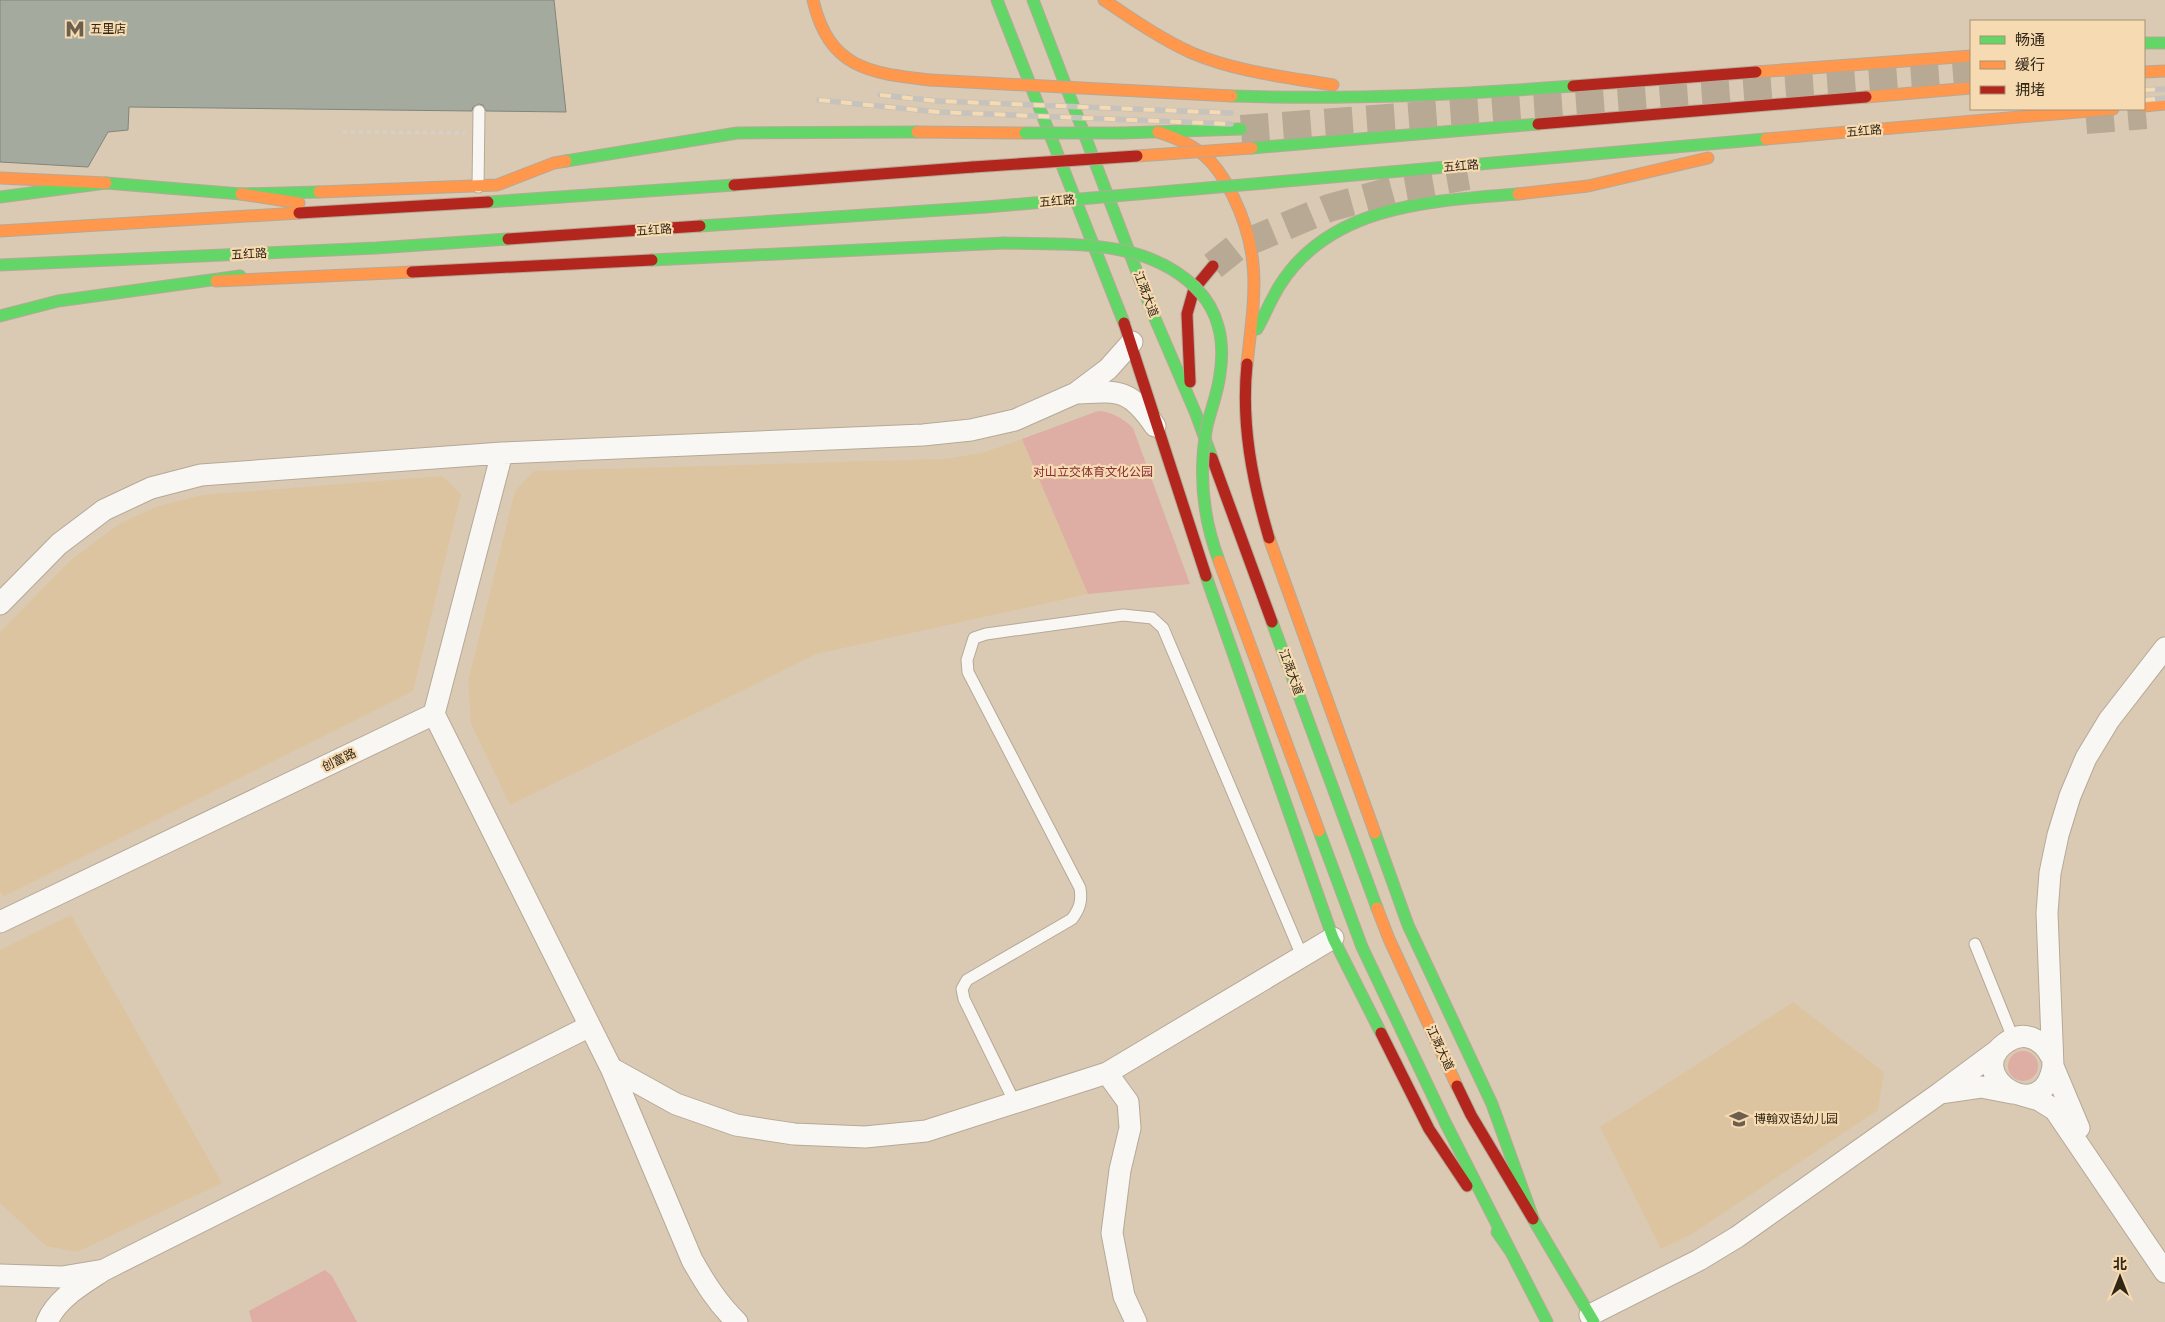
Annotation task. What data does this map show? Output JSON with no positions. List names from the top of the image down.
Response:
{
  "streets": {
    "main road": ["五红路", "江溉大道"],
    "street": ["创富路"]
  },
  "parks": ["对山立交体育文化公园"],
  "places": {
    "metro station": ["五里店"],
    "school or university": ["博翰双语幼儿园"]
  },
  "legend": ["畅通", "缓行", "拥堵"],
  "north": "top"
}
